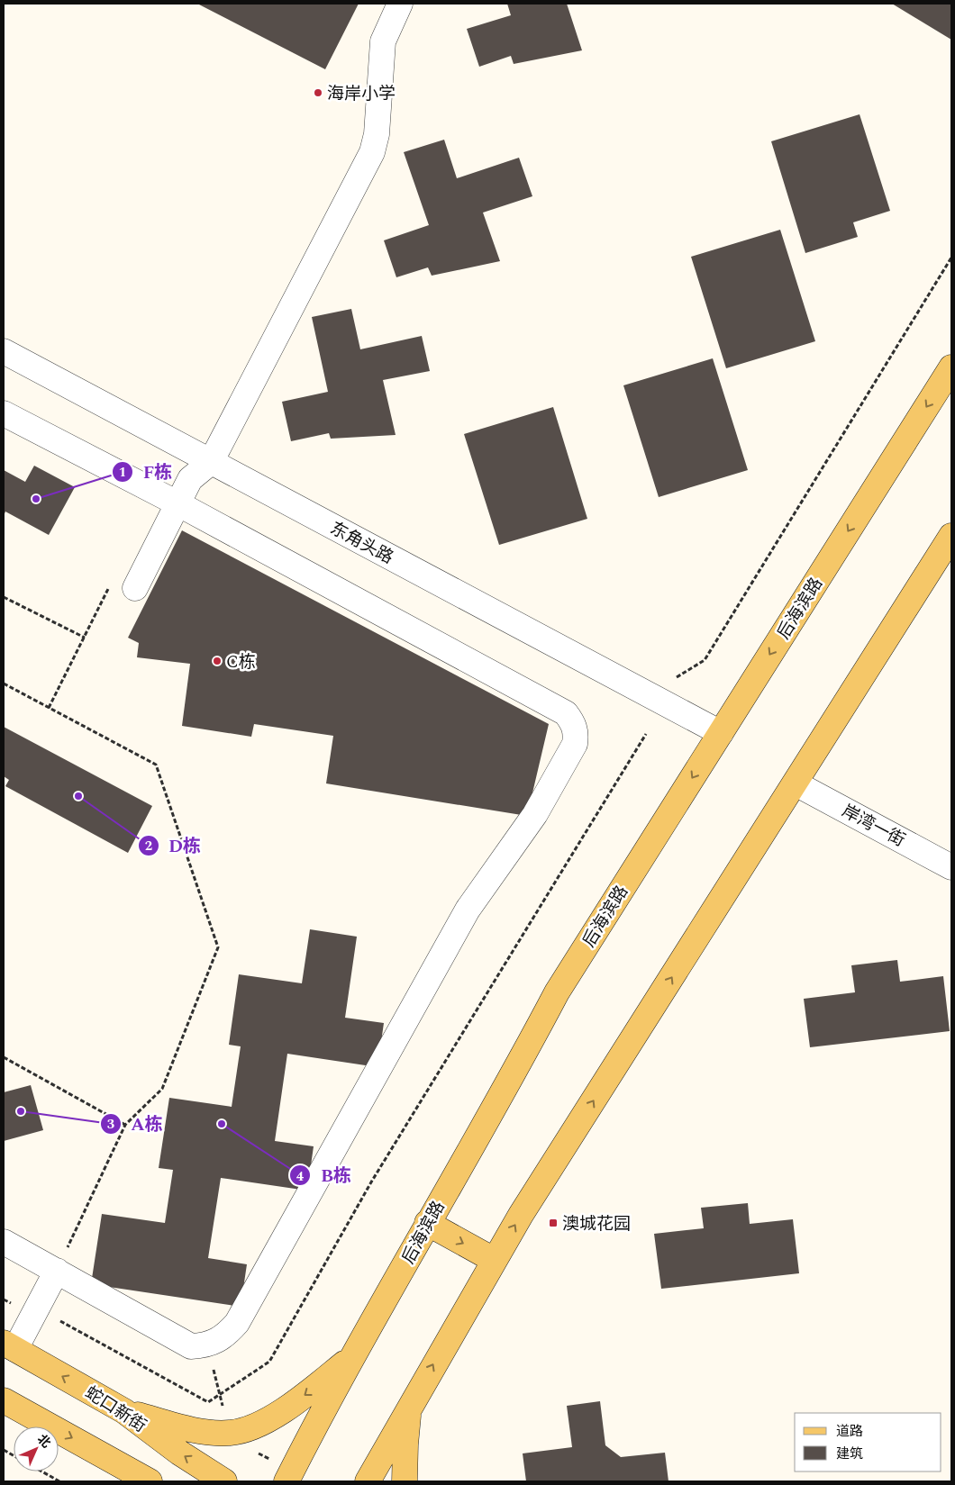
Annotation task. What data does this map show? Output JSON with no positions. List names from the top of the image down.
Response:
{
  "streets": {
    "main road": ["后海滨路", "蛇口新街"],
    "street": ["东角头路", "岸湾一街"]
  },
  "crossings": [
    ["东角头路", "后海滨路"]
  ],
  "places": {
    "other": [
      "海岸小学",
      "F栋",
      "C栋",
      "D栋",
      "A栋",
      "B栋"
    ],
    "transit": ["澳城花园"]
  },
  "legend": ["道路", "建筑"],
  "north": "top right"
}
